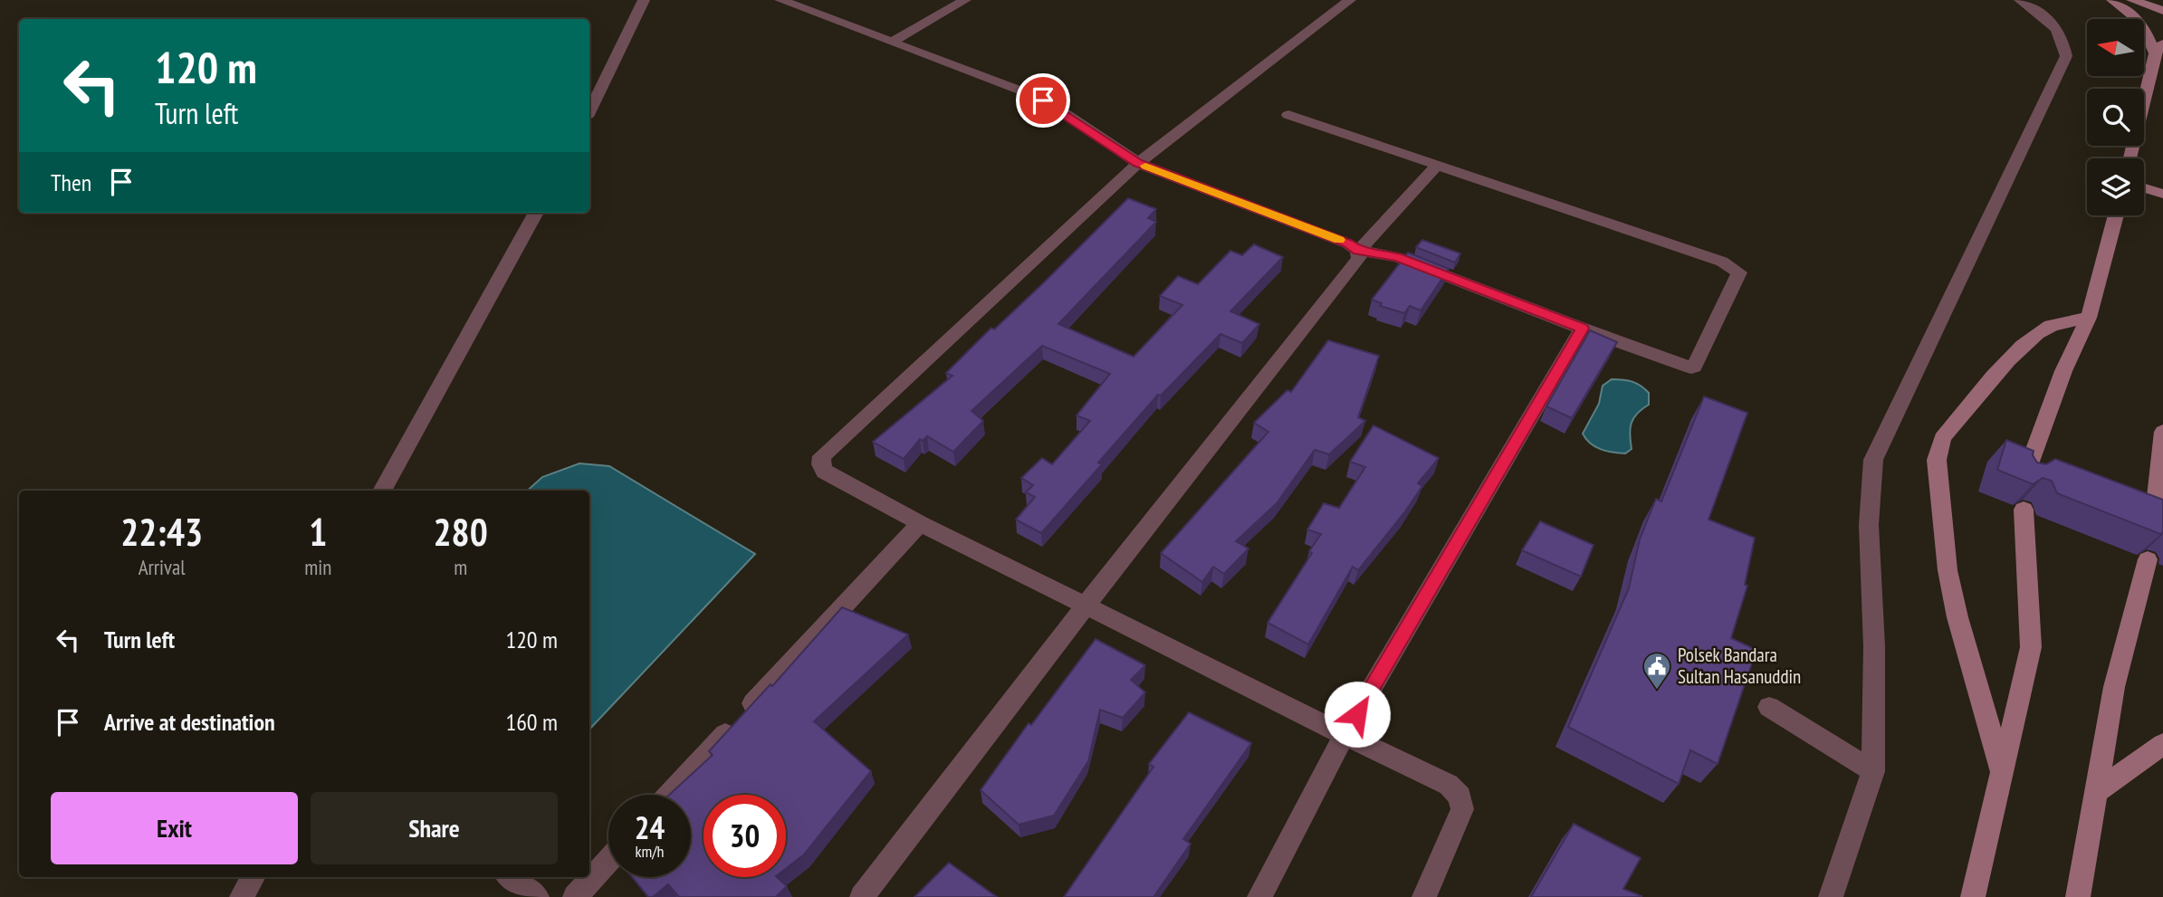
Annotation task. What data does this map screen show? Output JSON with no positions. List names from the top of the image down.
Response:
{
  "places": {
    "public building": ["Polsek Bandara Sultan Hasanuddin"]
  },
  "north": "left",
  "page": {
    "turn": ["120 m", "Turn left"],
    "then": "Then",
    "eta": [
      "22:43",
      "Arrival",
      "1",
      "min",
      "280",
      "m"
    ],
    "list": [
      {
        "name": "Turn left",
        "value": "120 m"
      },
      {
        "name": "Arrive at destination",
        "value": "160 m"
      }
    ],
    "buttons": ["Exit", "Share"],
    "speed": "24 km/h",
    "limit": "30"
  }
}
